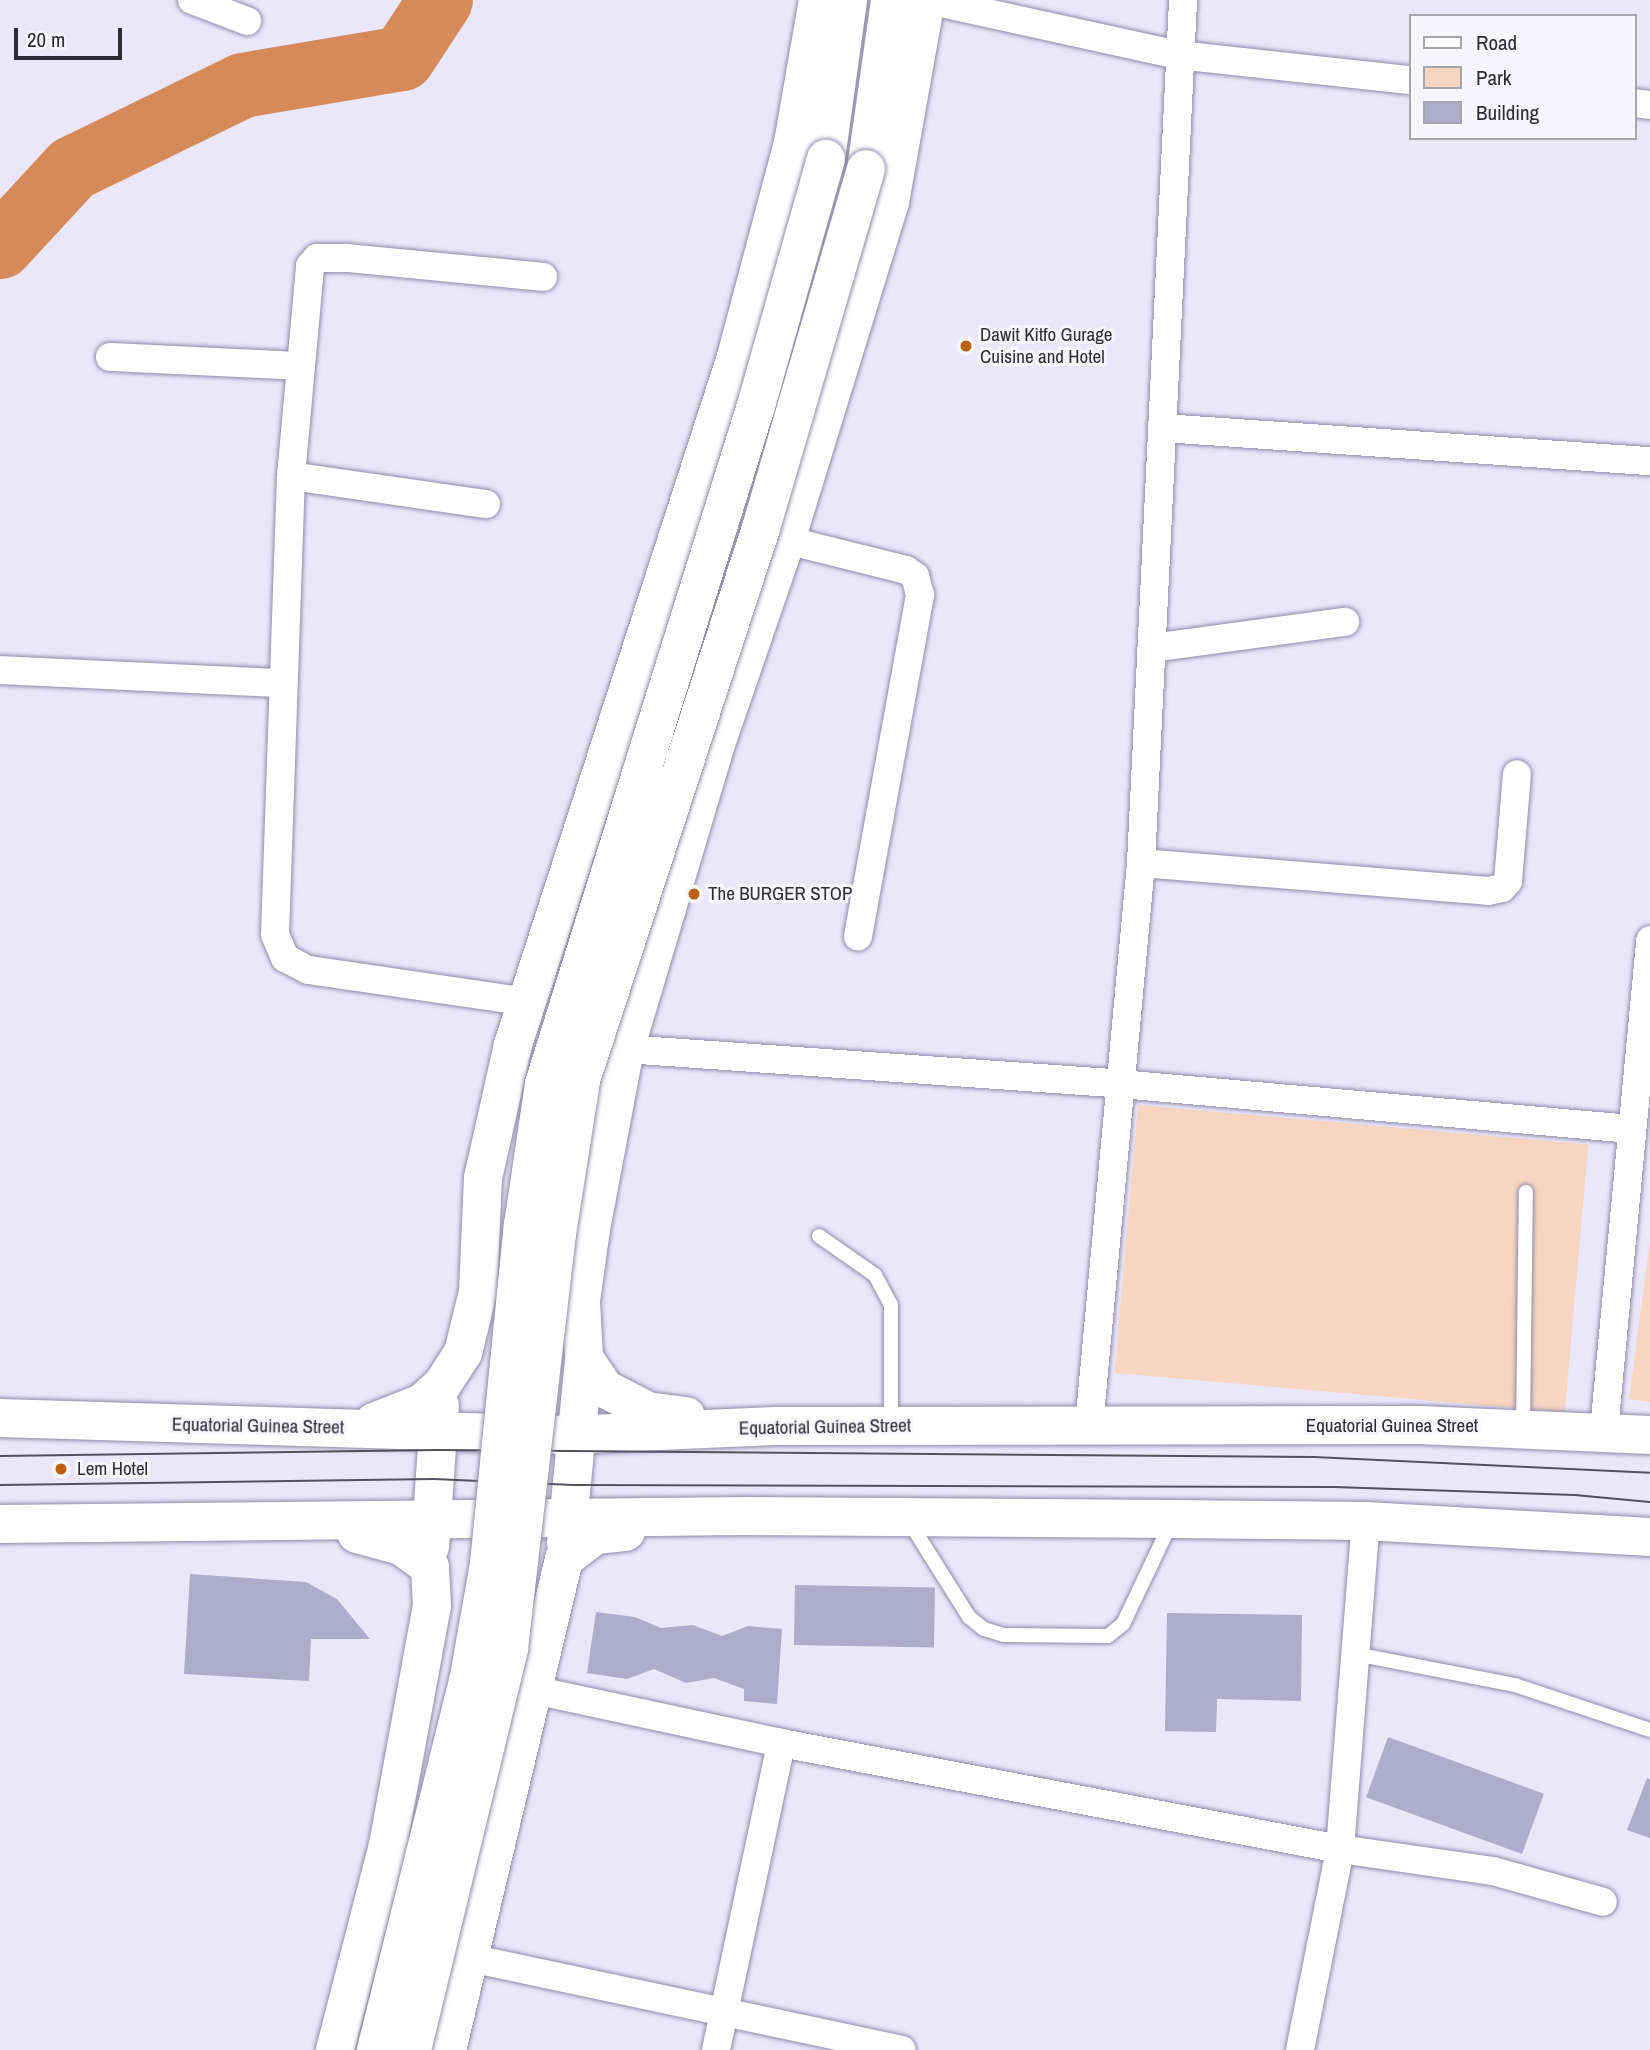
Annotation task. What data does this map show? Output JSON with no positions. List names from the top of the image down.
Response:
{
  "streets": {
    "main road": ["Equatorial Guinea Street"]
  },
  "places": ["Dawit Kitfo Gurage Cuisine and Hotel", "The BURGER STOP", "Lem Hotel"],
  "legend": ["Road", "Park", "Building"],
  "scale_bar": "20 m"
}
